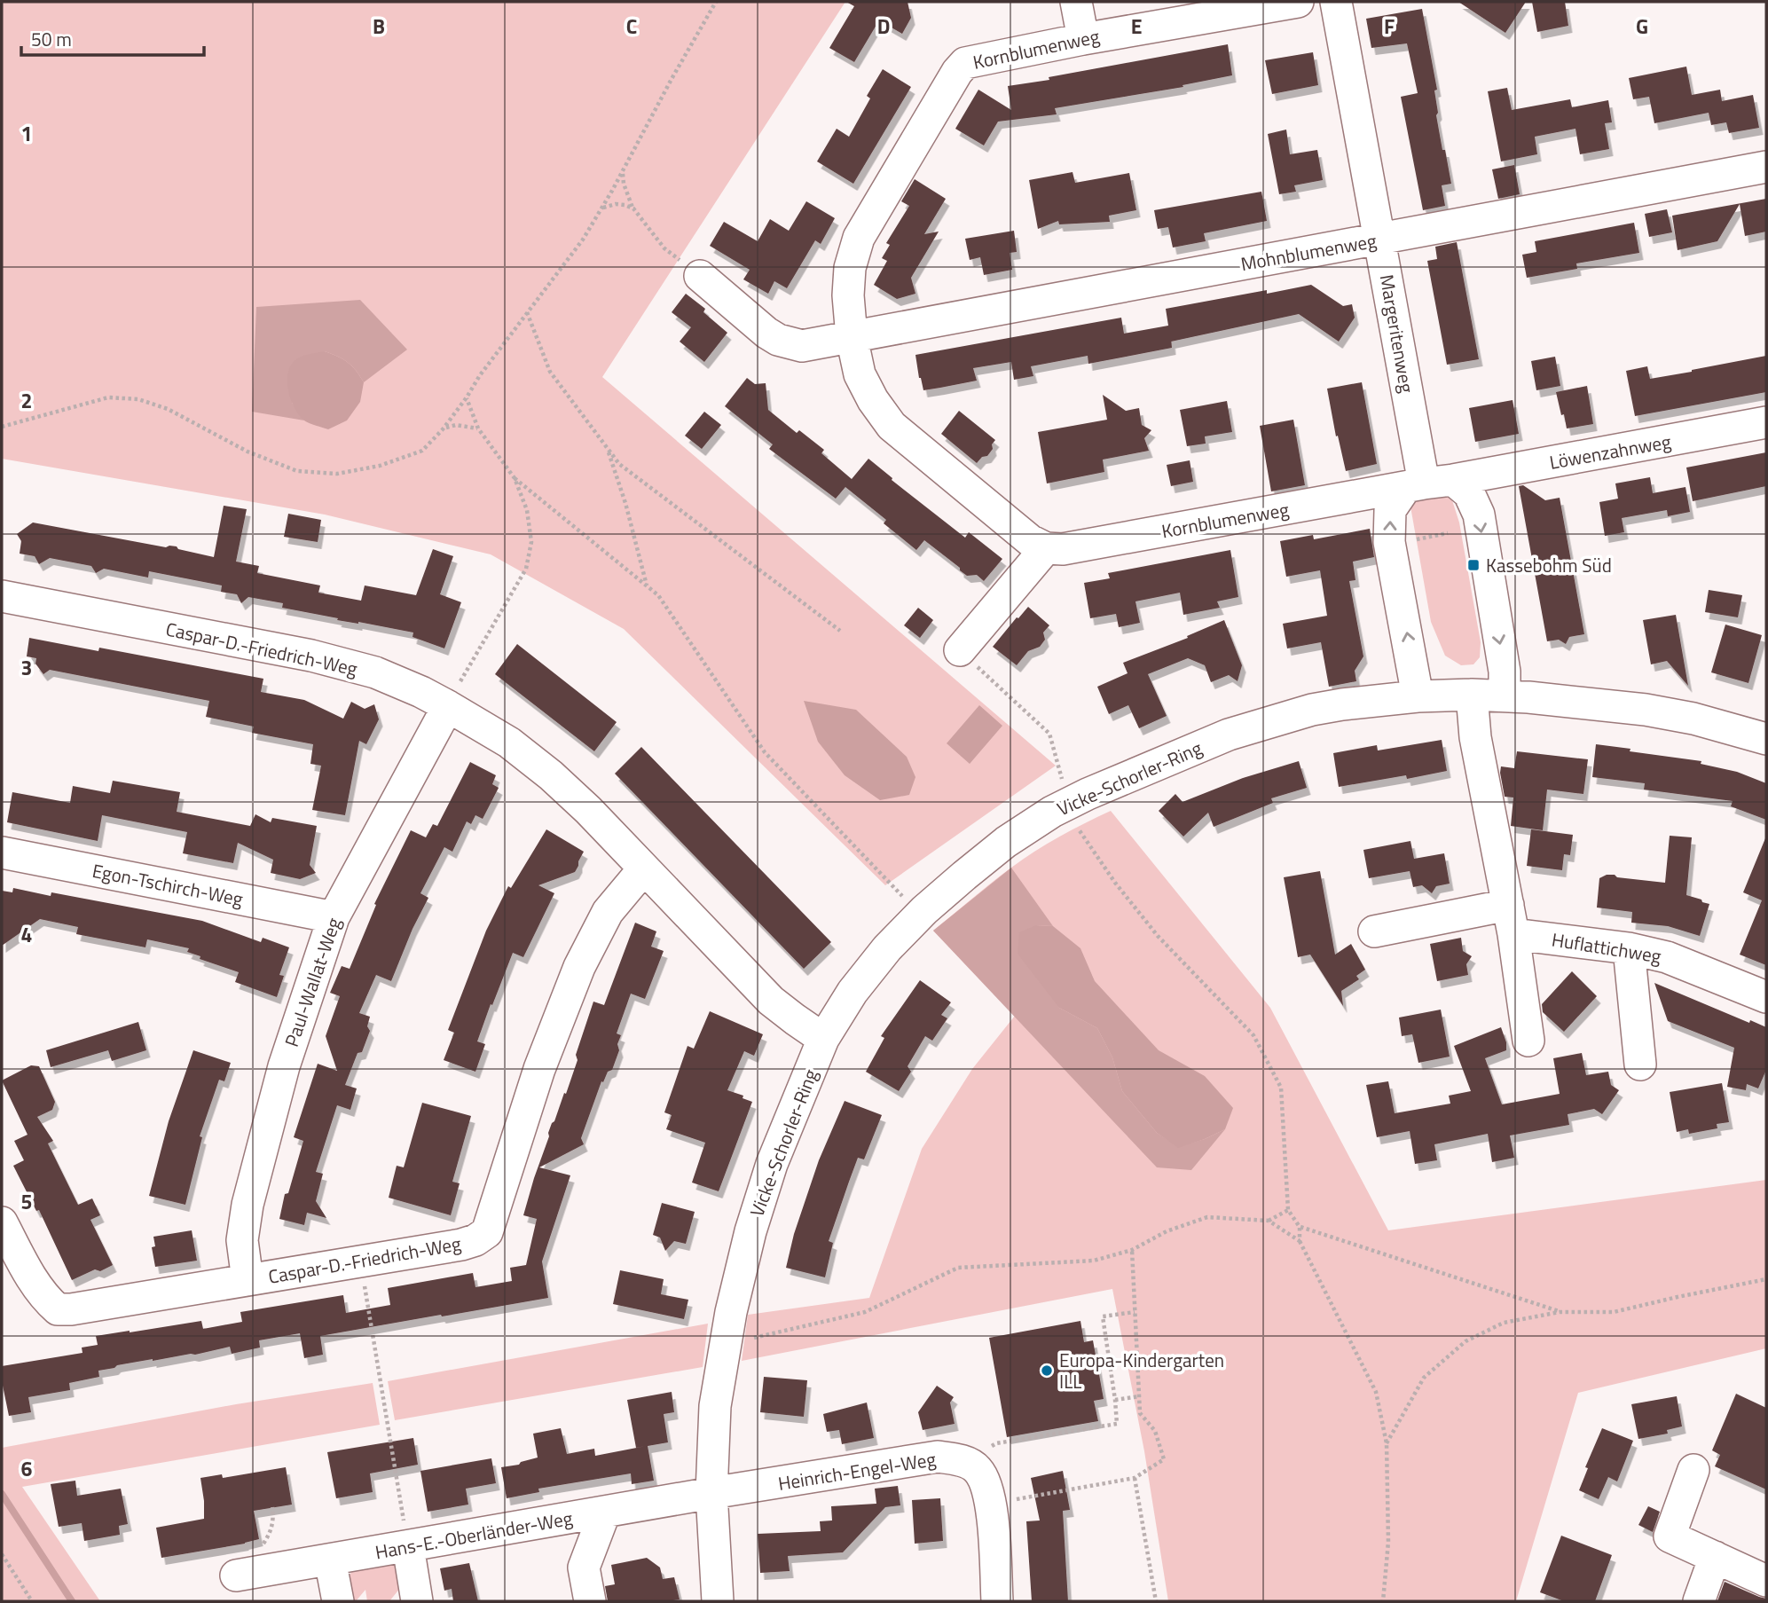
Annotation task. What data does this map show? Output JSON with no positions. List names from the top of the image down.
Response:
{
  "streets": {
    "street": [
      "Kornblumenweg",
      "Mohnblumenweg",
      "Margeritenweg",
      "Löwenzahnweg",
      "Caspar-D.-Friedrich-Weg",
      "Vicke-Schorler-Ring",
      "Egon-Tschirch-Weg",
      "Huflattichweg",
      "Paul-Wallat-Weg",
      "Heinrich-Engel-Weg",
      "Hans-E.-Oberländer-Weg"
    ]
  },
  "crossings": [
    ["Kornblumenweg", "Mohnblumenweg"],
    ["Kornblumenweg", "Margeritenweg"],
    ["Kornblumenweg", "Löwenzahnweg"],
    ["Mohnblumenweg", "Margeritenweg"],
    ["Margeritenweg", "Löwenzahnweg"],
    ["Caspar-D.-Friedrich-Weg", "Vicke-Schorler-Ring"],
    ["Caspar-D.-Friedrich-Weg", "Paul-Wallat-Weg"],
    ["Vicke-Schorler-Ring", "Heinrich-Engel-Weg"],
    ["Vicke-Schorler-Ring", "Hans-E.-Oberländer-Weg"],
    ["Egon-Tschirch-Weg", "Paul-Wallat-Weg"],
    ["Heinrich-Engel-Weg", "Hans-E.-Oberländer-Weg"]
  ],
  "places": {
    "transit": ["Kassebohm Süd"],
    "other": ["Europa-Kindergarten ILL"]
  },
  "scale_bar": "50 m",
  "grid": {
    "columns": [
      "B",
      "C",
      "D",
      "E",
      "F",
      "G"
    ],
    "rows": [
      "1",
      "2",
      "3",
      "4",
      "5",
      "6"
    ]
  }
}
